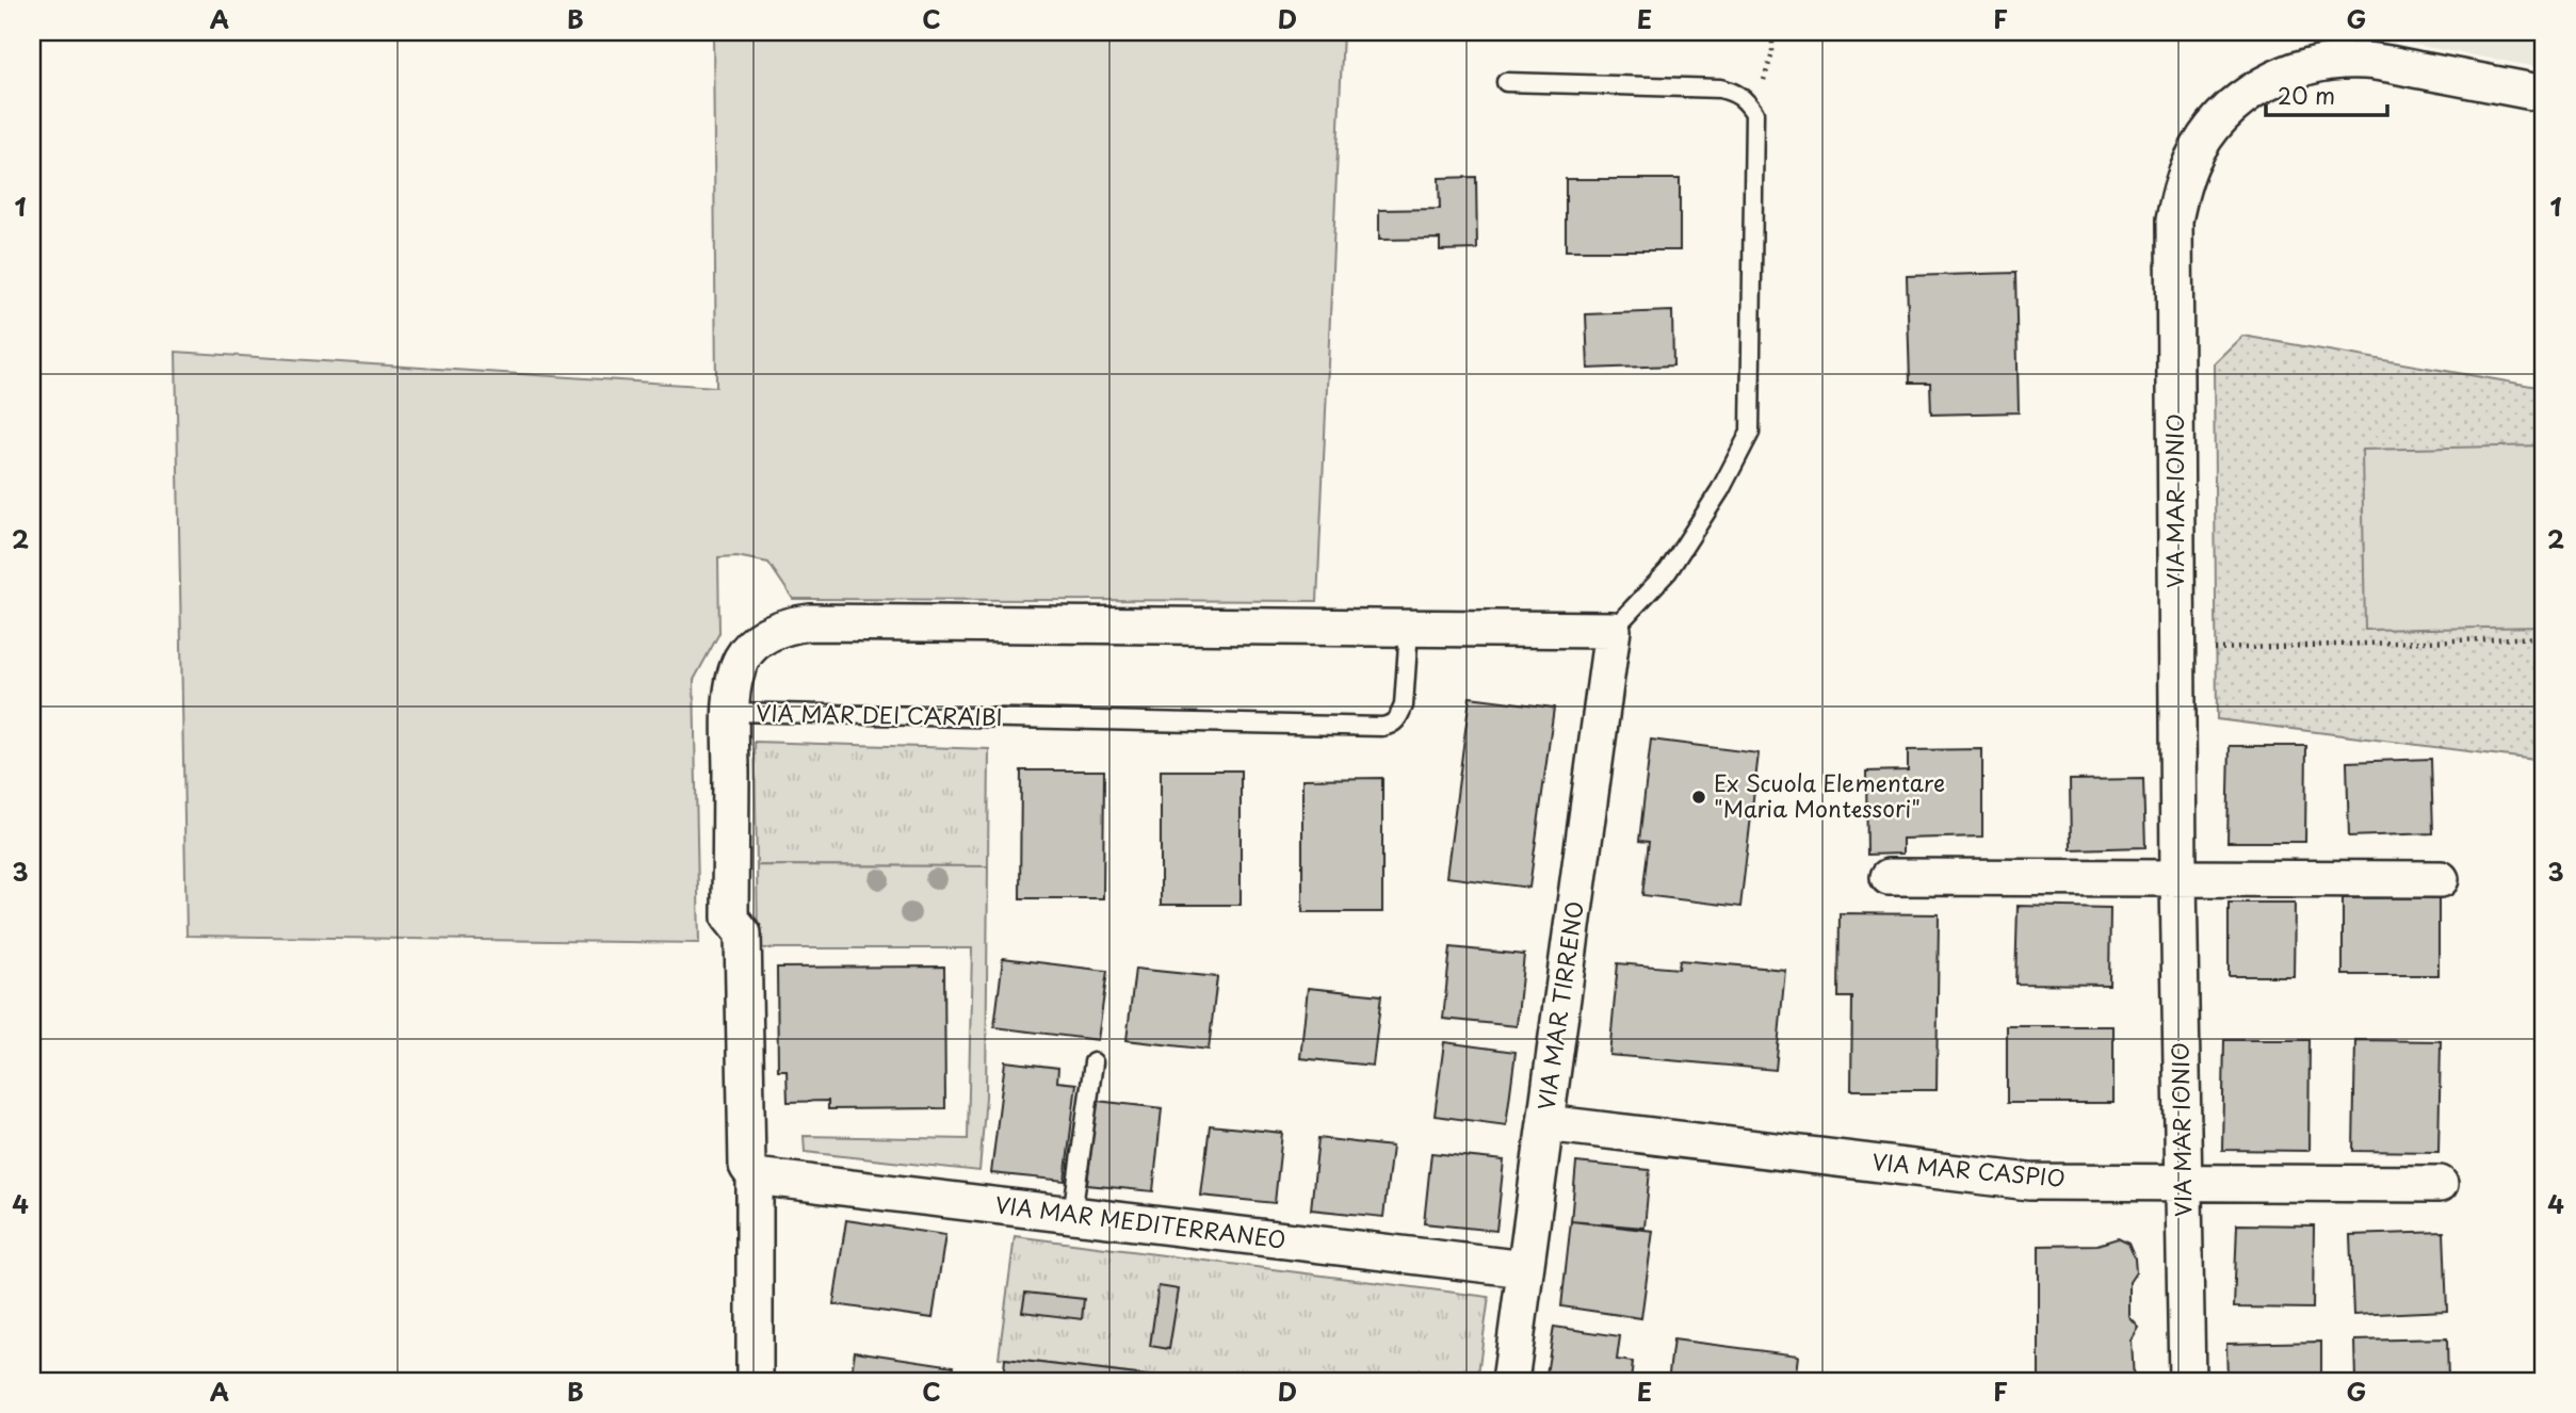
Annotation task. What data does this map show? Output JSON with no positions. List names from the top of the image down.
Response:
{
  "streets": {
    "street": [
      "VIA MAR IONIO",
      "VIA MAR DEI CARAIBI",
      "VIA MAR TIRRENO",
      "VIA MAR CASPIO",
      "VIA MAR MEDITERRANEO"
    ]
  },
  "crossings": [
    ["VIA MAR IONIO", "VIA MAR CASPIO"],
    ["VIA MAR DEI CARAIBI", "VIA MAR TIRRENO"],
    ["VIA MAR TIRRENO", "VIA MAR CASPIO"],
    ["VIA MAR TIRRENO", "VIA MAR MEDITERRANEO"]
  ],
  "places": ["Ex Scuola Elementare \"Maria Montessori\""],
  "scale_bar": "20 m",
  "grid": {
    "columns": [
      "A",
      "B",
      "C",
      "D",
      "E",
      "F",
      "G"
    ],
    "rows": [
      "1",
      "2",
      "3",
      "4"
    ]
  }
}
